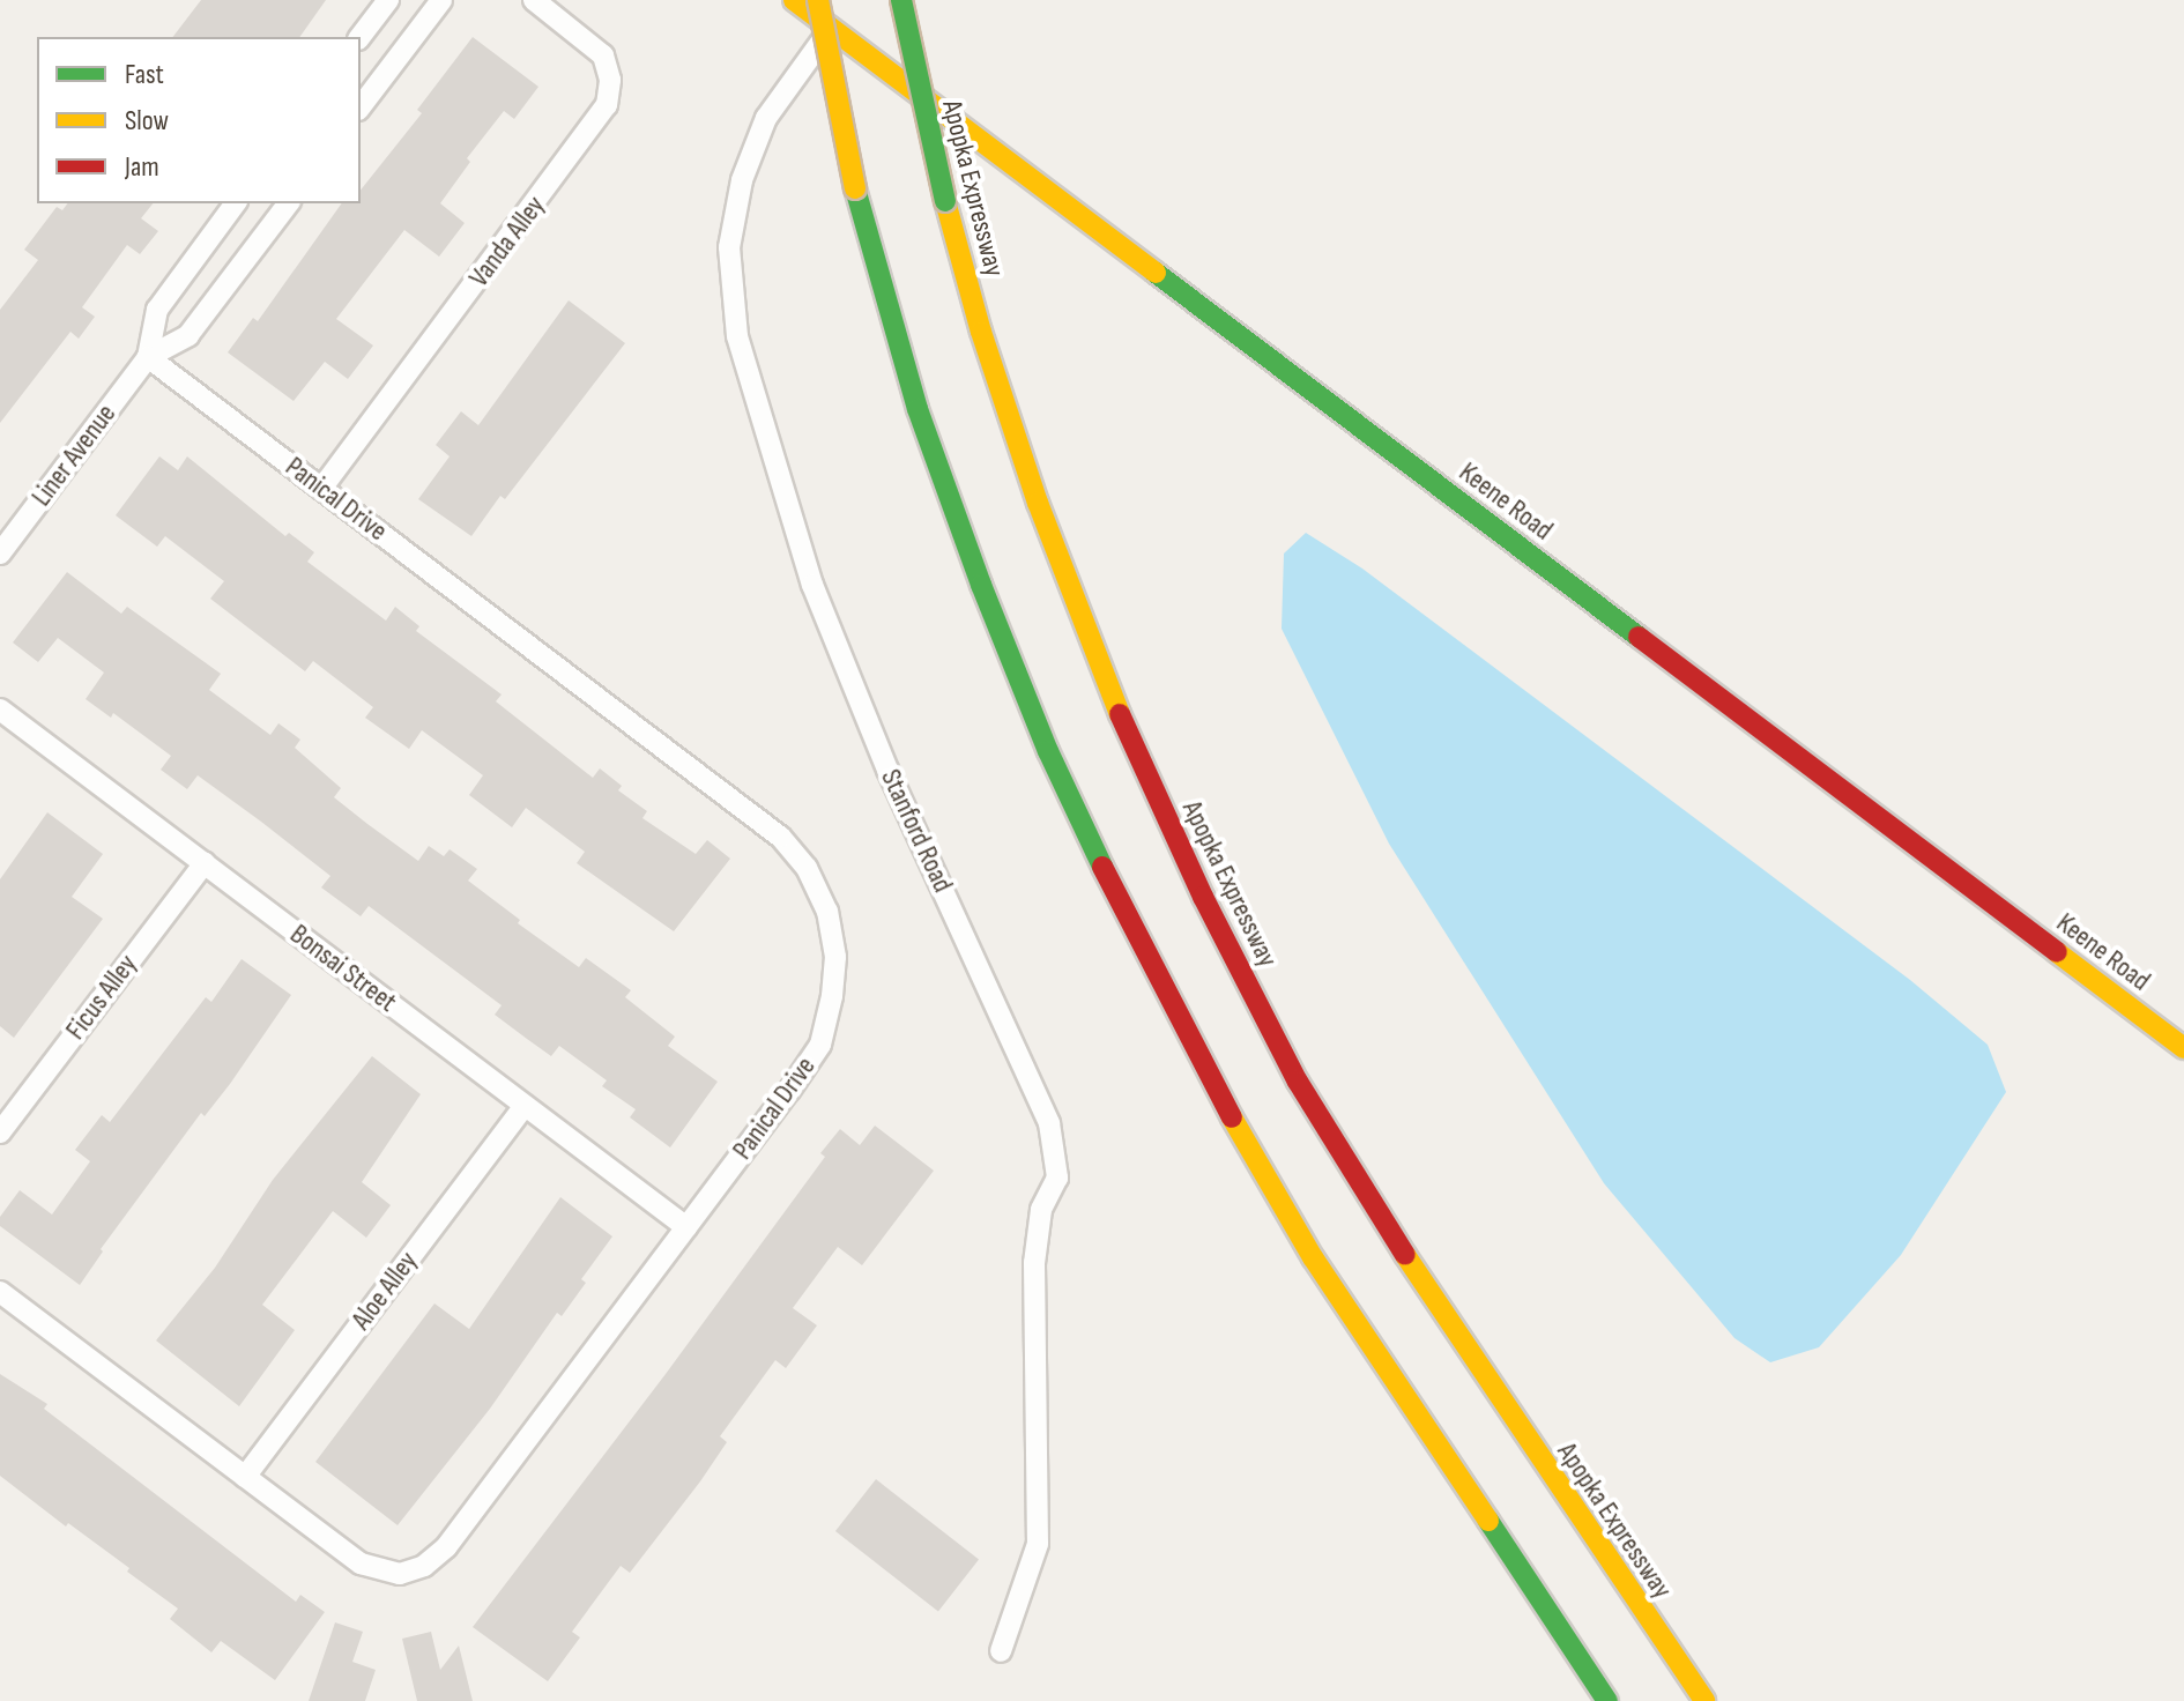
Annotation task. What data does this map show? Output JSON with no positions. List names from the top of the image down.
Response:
{
  "streets": {
    "main road": ["Apopka Expressway", "Keene Road"],
    "street": [
      "Vanda Alley",
      "Liner Avenue",
      "Panical Drive",
      "Stanford Road",
      "Bonsai Street",
      "Ficus Alley",
      "Aloe Alley"
    ]
  },
  "crossings": [
    ["Vanda Alley", "Panical Drive"],
    ["Liner Avenue", "Panical Drive"],
    ["Panical Drive", "Bonsai Street"],
    ["Panical Drive", "Aloe Alley"],
    ["Keene Road", "Stanford Road"],
    ["Bonsai Street", "Ficus Alley"],
    ["Bonsai Street", "Aloe Alley"]
  ],
  "legend": ["Fast", "Slow", "Jam"]
}
